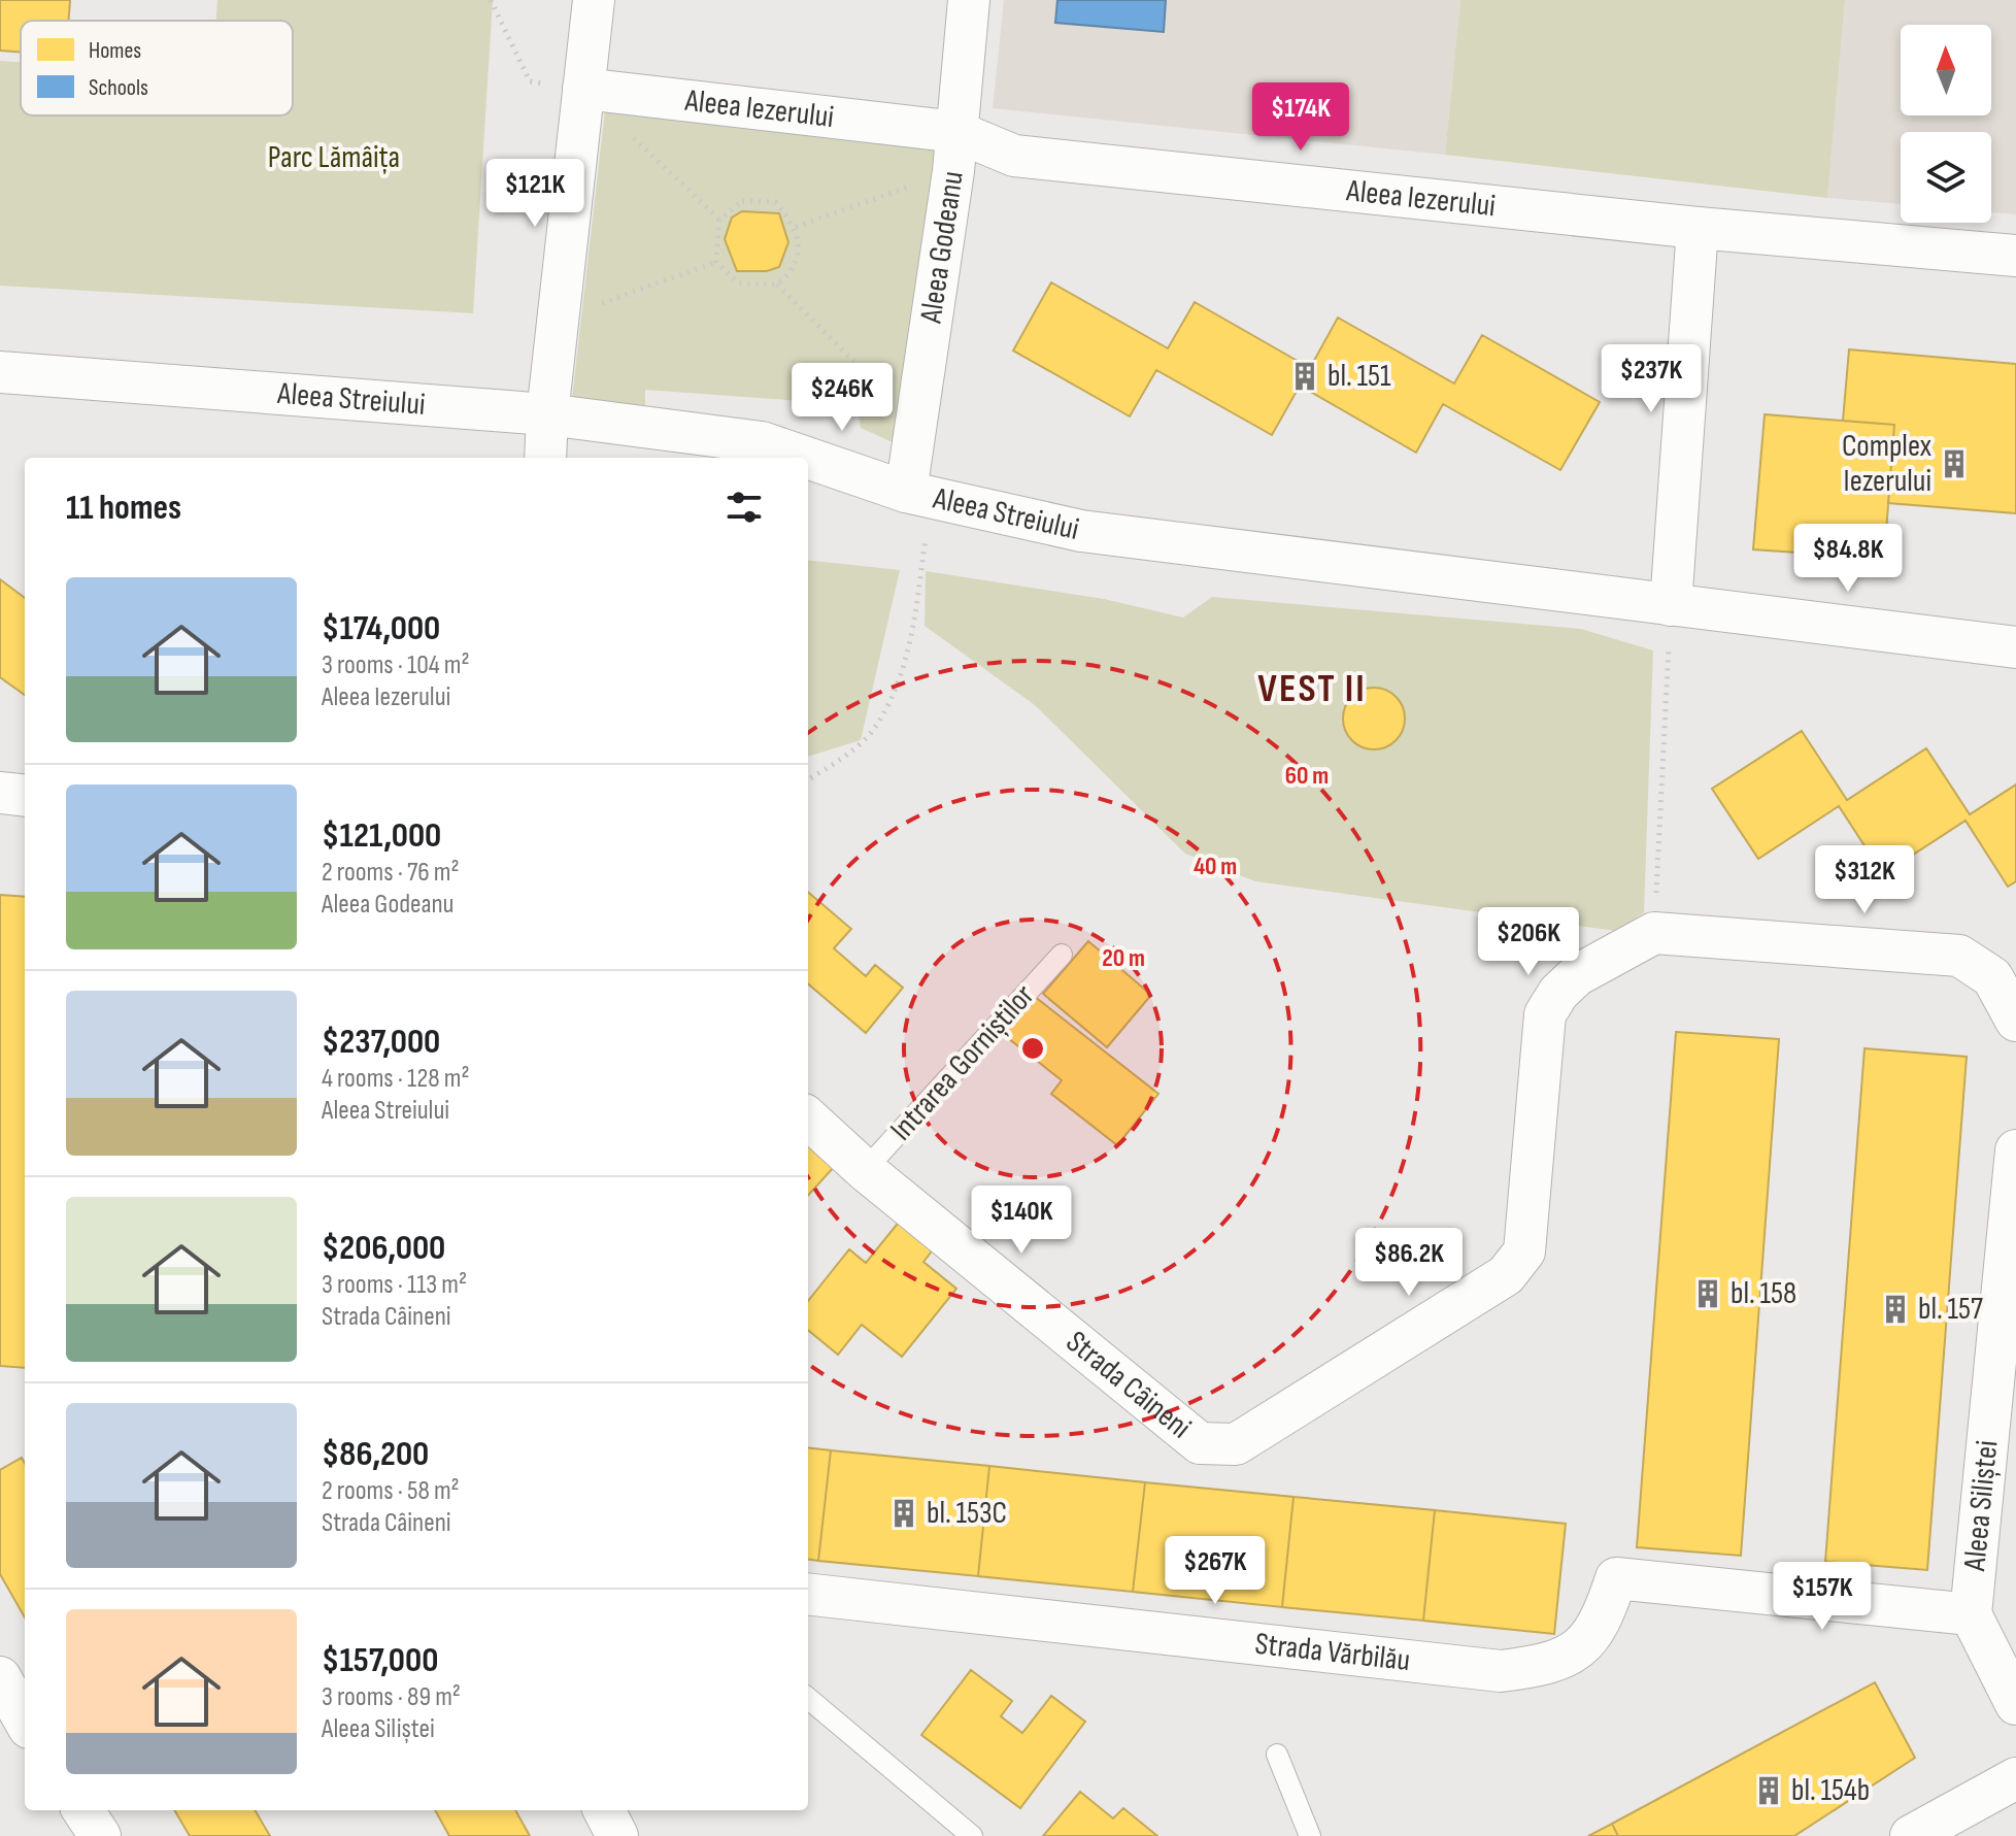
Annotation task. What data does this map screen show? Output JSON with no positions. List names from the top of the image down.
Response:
{
  "streets": {
    "street": [
      "Aleea Iezerului",
      "Aleea Godeanu",
      "Aleea Streiului",
      "Strada Câineni",
      "Aleea Siliștei",
      "Strada Vărbilău"
    ],
    "lane": ["Intrarea Gorniștilor"]
  },
  "crossings": [
    ["Aleea Iezerului", "Aleea Godeanu"],
    ["Aleea Godeanu", "Aleea Streiului"],
    ["Intrarea Gorniștilor", "Strada Câineni"],
    ["Aleea Siliștei", "Strada Vărbilău"]
  ],
  "districts": ["VEST II"],
  "parks": ["Parc Lămâița"],
  "places": {
    "building": [
      "bl. 151",
      "Complex Iezerului",
      "bl. 158",
      "bl. 157",
      "bl. 153C",
      "bl. 154b"
    ]
  },
  "legend": ["Homes", "Schools"],
  "north": "top",
  "page": {
    "price": [
      "$174K",
      "$121K",
      "$237K",
      "$246K",
      "$84.8K",
      "$312K",
      "$206K",
      "$140K",
      "$86.2K",
      "$267K",
      "$157K"
    ],
    "heading": "11 homes",
    "list": [
      {
        "name": "$174,000",
        "note": "3 rooms · 104 m² · Aleea Iezerului"
      },
      {
        "name": "$121,000",
        "note": "2 rooms · 76 m² · Aleea Godeanu"
      },
      {
        "name": "$237,000",
        "note": "4 rooms · 128 m² · Aleea Streiului"
      },
      {
        "name": "$206,000",
        "note": "3 rooms · 113 m² · Strada Câineni"
      },
      {
        "name": "$86,200",
        "note": "2 rooms · 58 m² · Strada Câineni"
      },
      {
        "name": "$157,000",
        "note": "3 rooms · 89 m² · Aleea Siliștei"
      }
    ]
  },
  "rings": ["60 m", "40 m", "20 m"]
}
